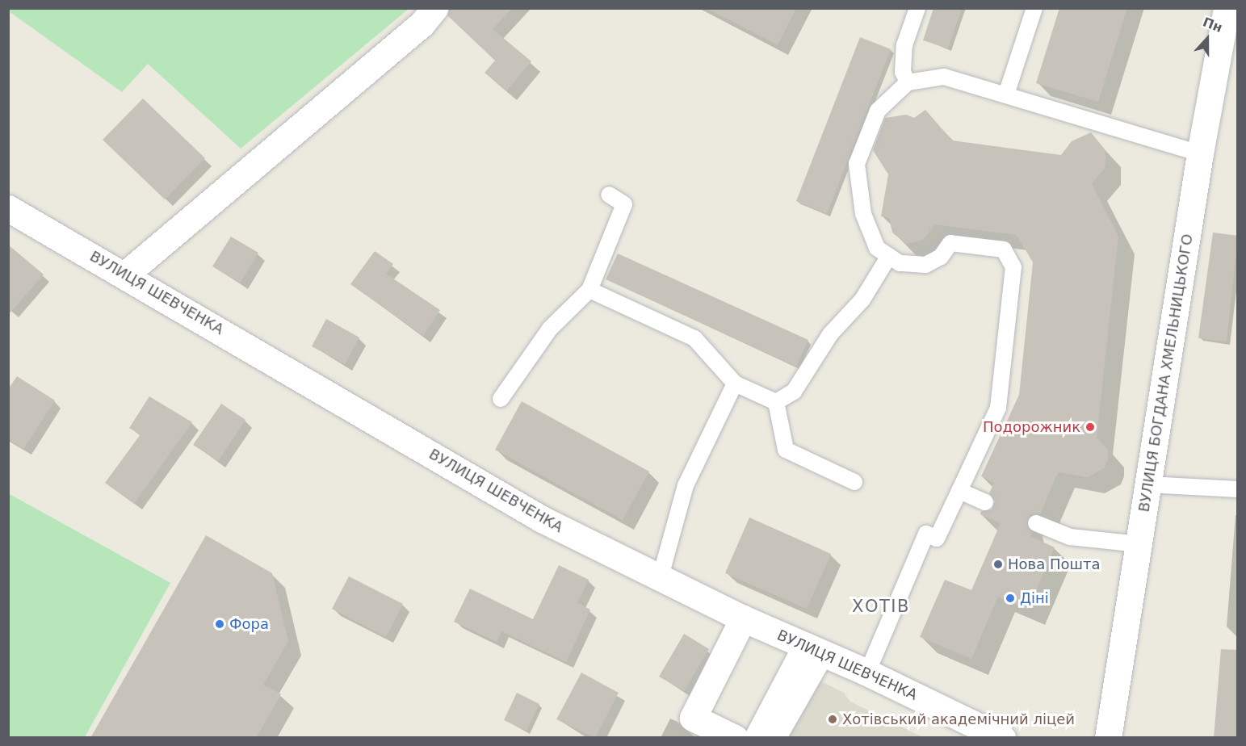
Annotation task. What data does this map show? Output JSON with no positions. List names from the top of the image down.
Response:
{
  "streets": {
    "street": ["ВУЛИЦЯ ШЕВЧЕНКА", "ВУЛИЦЯ БОГДАНА ХМЕЛЬНИЦЬКОГО"]
  },
  "districts": ["ХОТІВ"],
  "places": [
    "Подорожник",
    "Нова Пошта",
    "Діні",
    "Фора",
    "Хотівський академічний ліцей"
  ],
  "north": "top"
}
